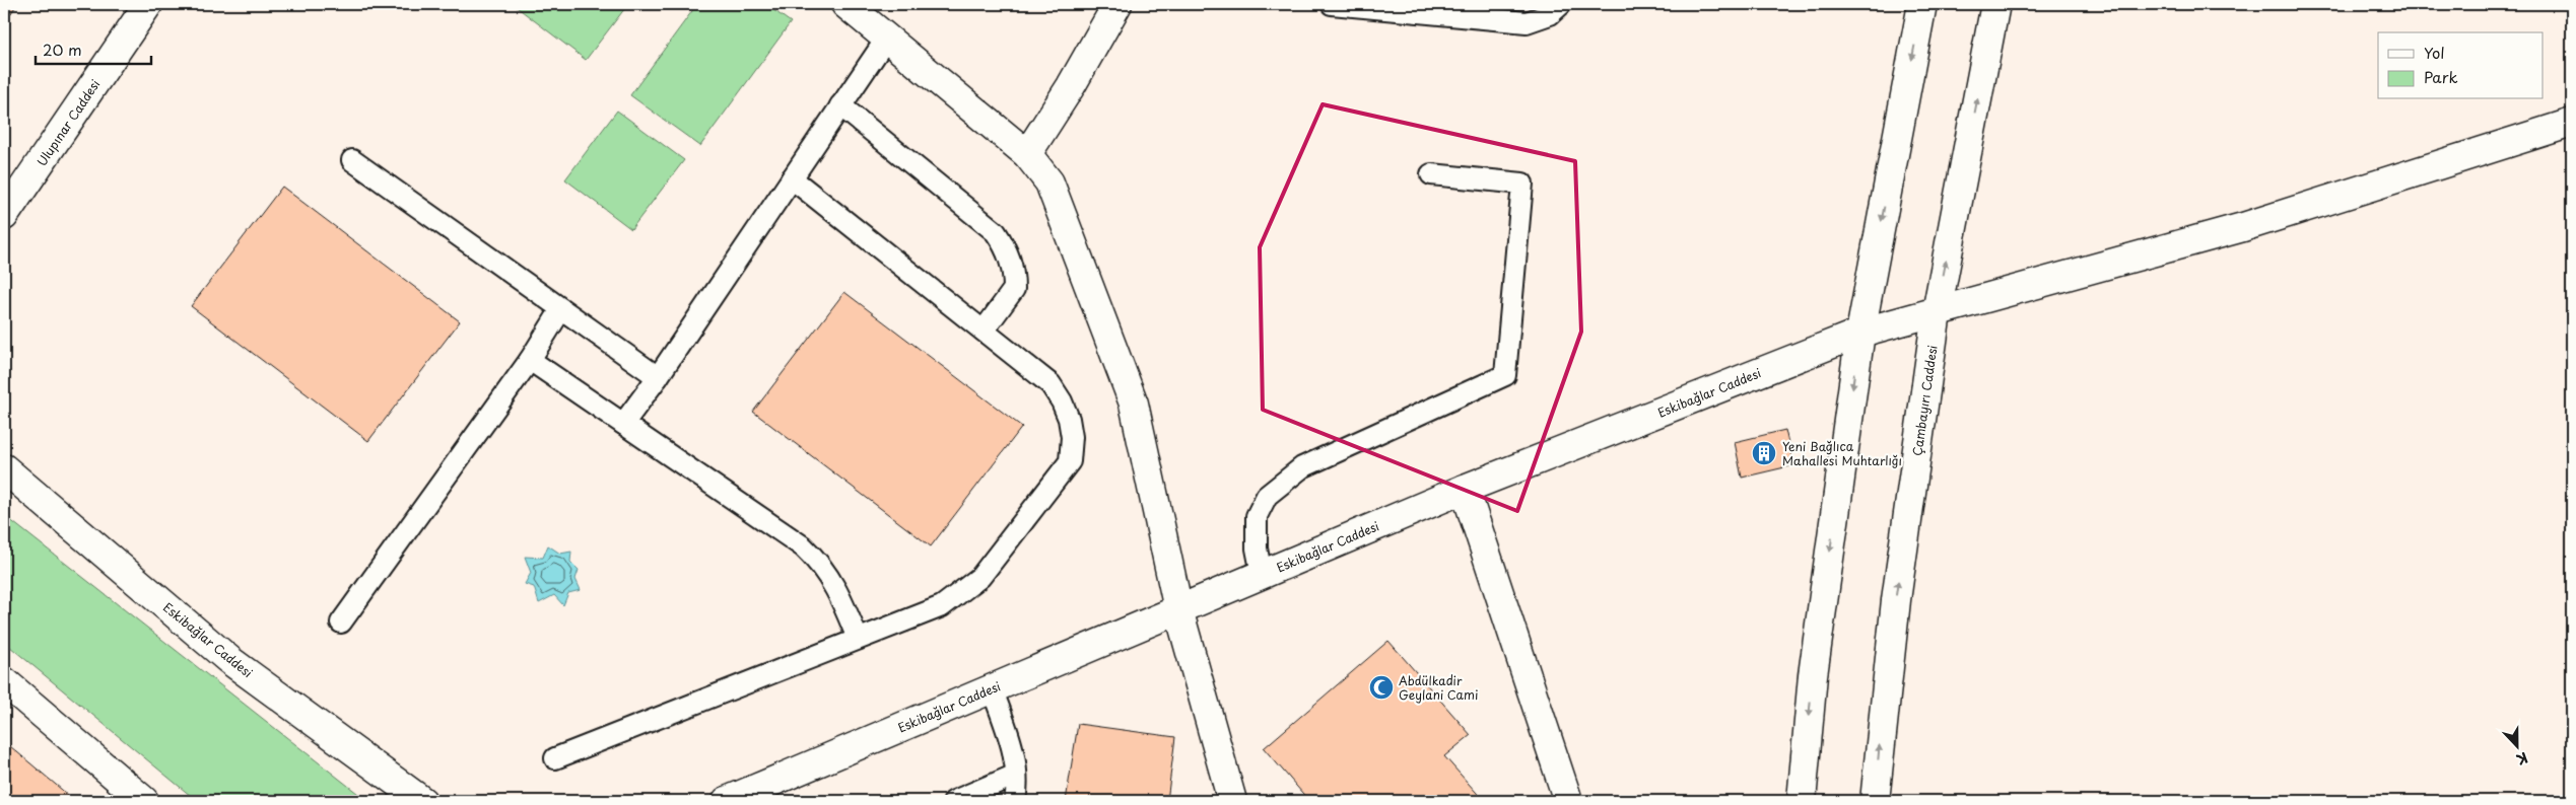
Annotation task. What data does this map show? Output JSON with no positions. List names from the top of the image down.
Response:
{
  "streets": {
    "street": ["Ulupınar Caddesi", "Eskibağlar Caddesi", "Çambayırı Caddesi"]
  },
  "crossings": [
    ["Eskibağlar Caddesi", "Çambayırı Caddesi"]
  ],
  "places": {
    "building": ["Yeni Bağlıca Mahallesi Muhtarlığı"],
    "mosque": ["Abdülkadir Geylani Cami"]
  },
  "legend": ["Yol", "Park"],
  "scale_bar": "20 m",
  "north": "bottom"
}
